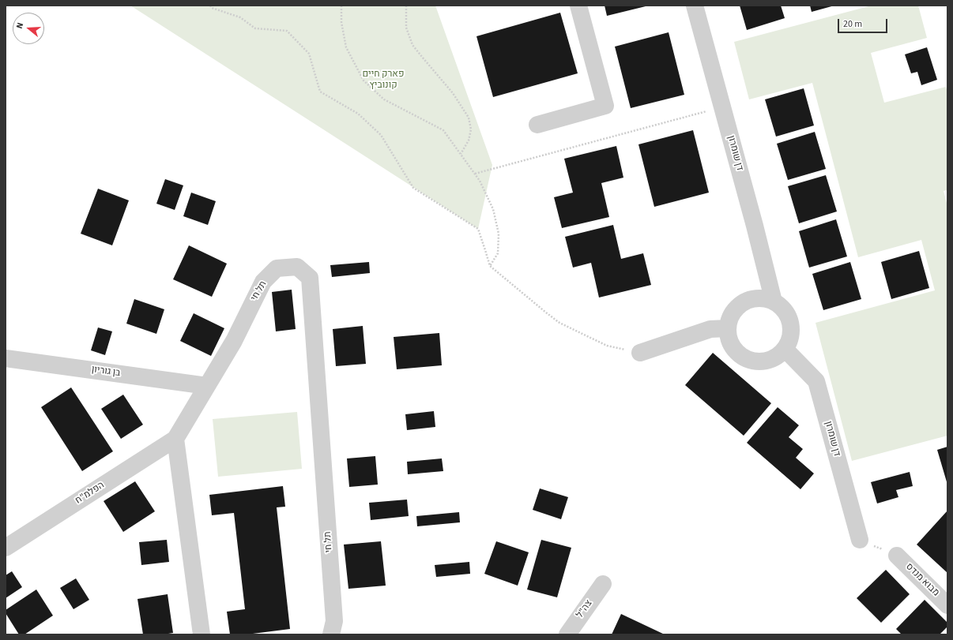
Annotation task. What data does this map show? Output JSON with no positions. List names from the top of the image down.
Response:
{
  "streets": {
    "street": [
      "דן שומרון",
      "תל חי",
      "בן גוריון",
      "הפלמ\"ח",
      "מבוא מנדס",
      "צה\"ל"
    ]
  },
  "crossings": [
    ["תל חי", "בן גוריון"],
    ["תל חי", "הפלמ\"ח"]
  ],
  "parks": ["פארק חיים קונוביץ"],
  "scale_bar": "20 m",
  "north": "left"
}
